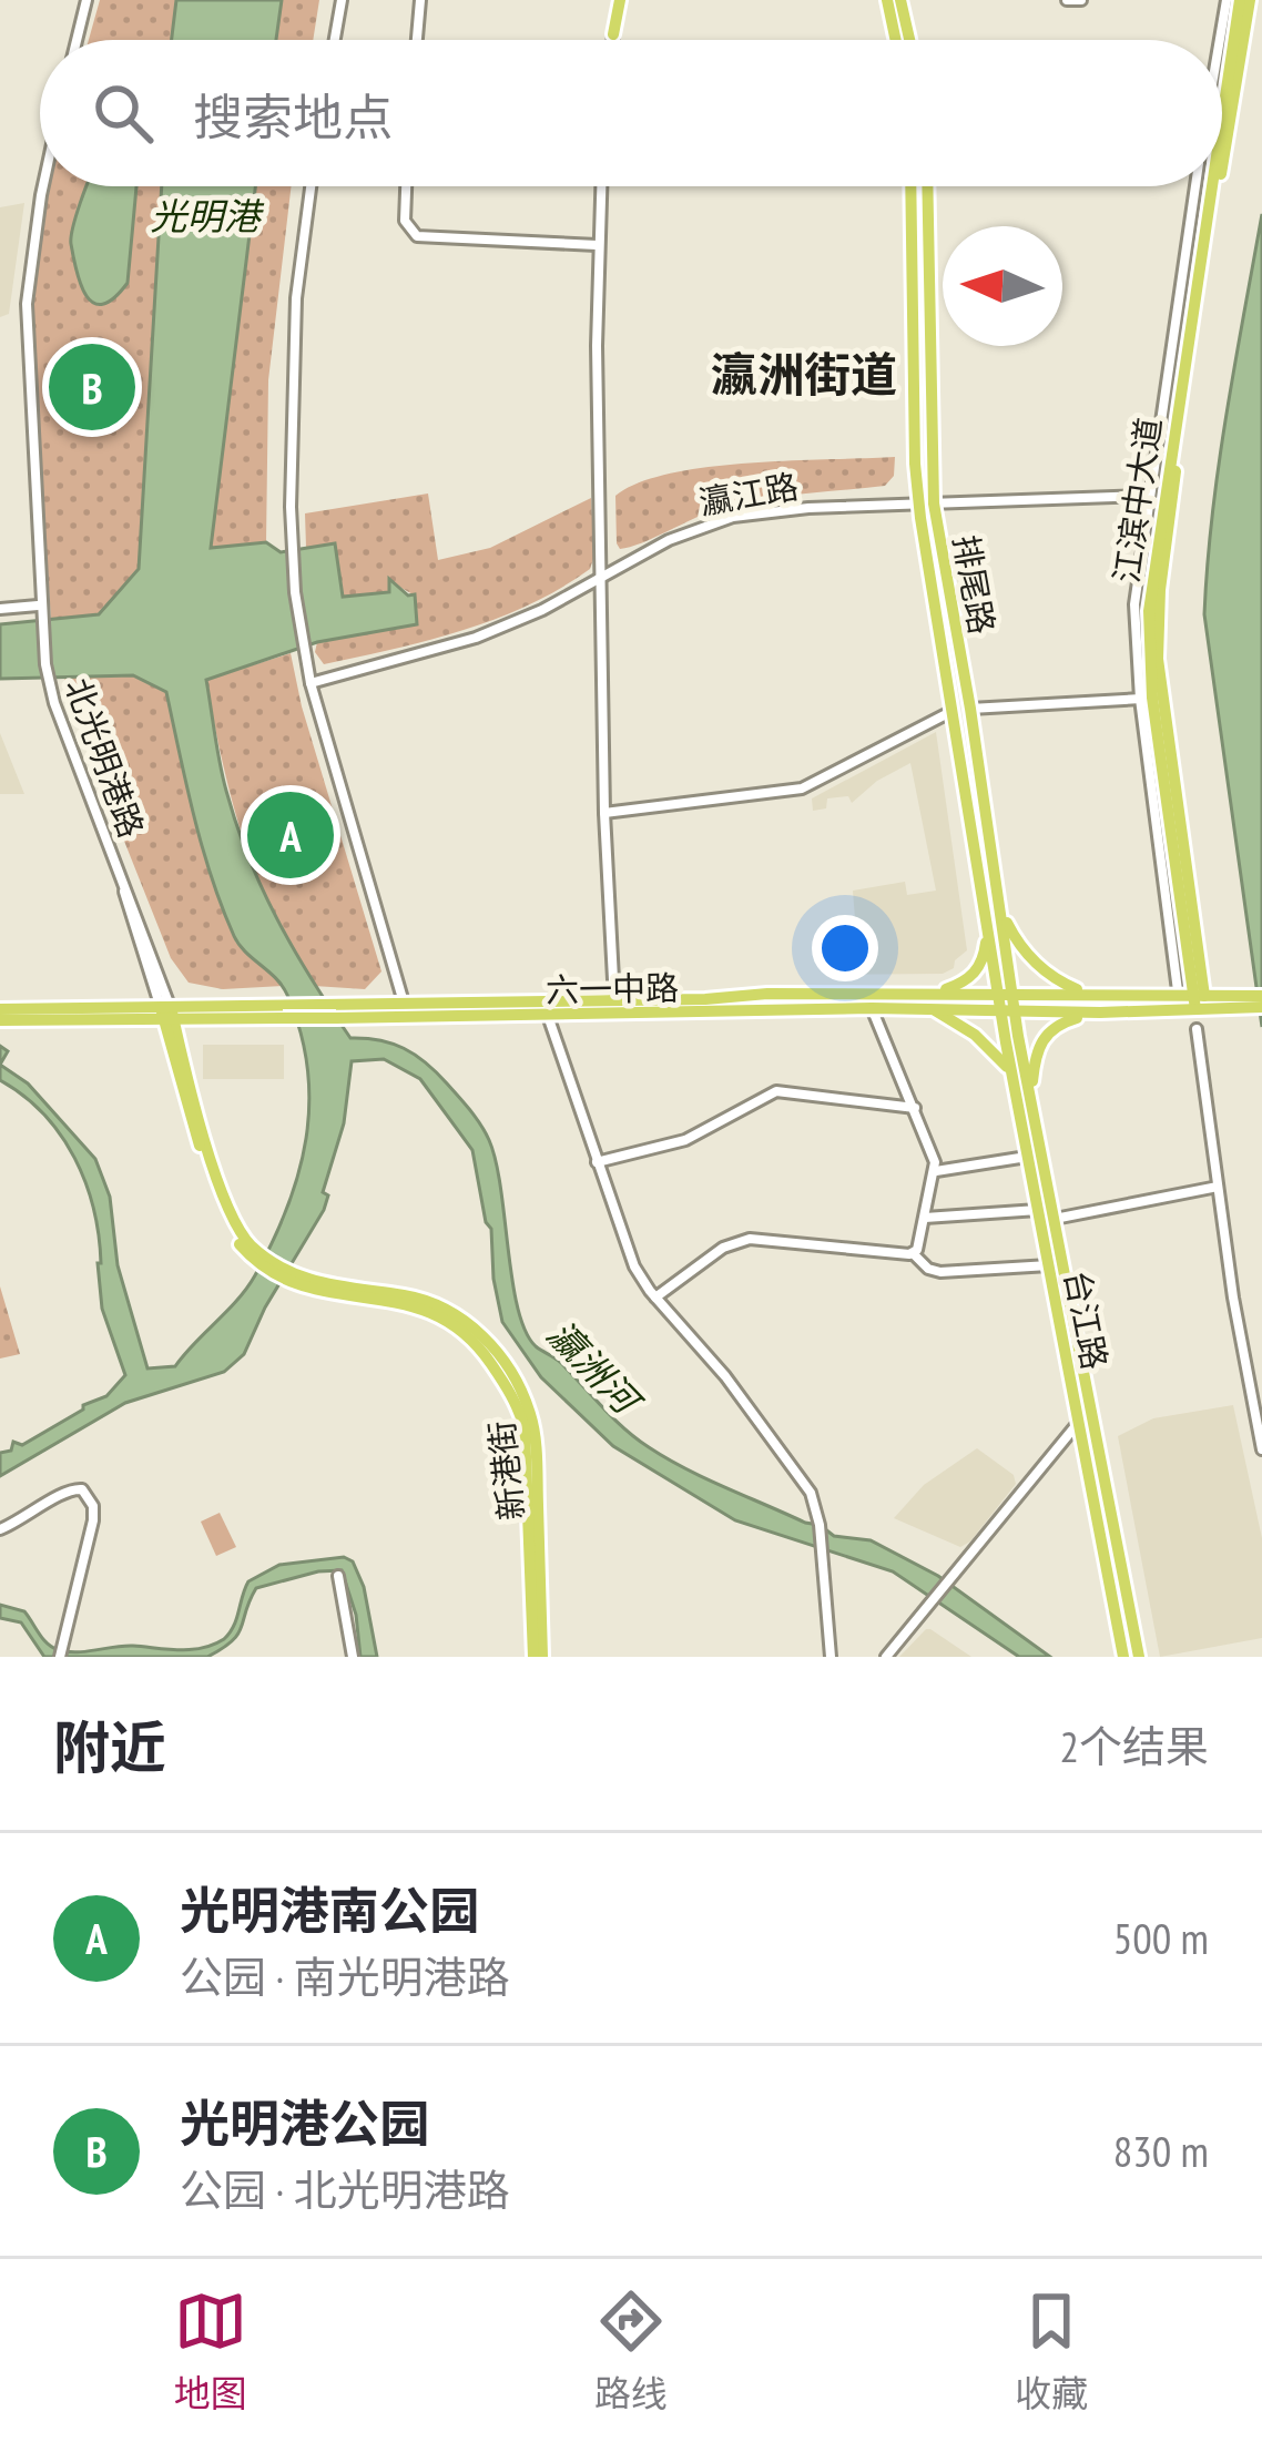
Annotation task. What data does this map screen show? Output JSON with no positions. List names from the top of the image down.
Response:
{
  "streets": {
    "main road": [
      "江滨中大道",
      "排尾路",
      "六一中路",
      "台江路",
      "新港街"
    ],
    "street": ["瀛江路", "北光明港路"]
  },
  "crossings": [
    ["瀛江路", "排尾路"],
    ["江滨中大道", "六一中路"],
    ["排尾路", "六一中路"],
    ["排尾路", "台江路"],
    ["北光明港路", "六一中路"],
    ["北光明港路", "新港街"],
    ["六一中路", "台江路"],
    ["六一中路", "新港街"]
  ],
  "districts": ["瀛洲街道"],
  "water": ["光明港", "瀛洲河"],
  "north": "left",
  "page": {
    "search": "搜索地点",
    "pins": ["B", "A"],
    "heading": ["附近", "2个结果"],
    "list": [
      {
        "mark": "A",
        "name": "光明港南公园",
        "note": "公园 · 南光明港路",
        "value": "500 m"
      },
      {
        "mark": "B",
        "name": "光明港公园",
        "note": "公园 · 北光明港路",
        "value": "830 m"
      }
    ],
    "nav": ["地图", "路线", "收藏"]
  }
}
